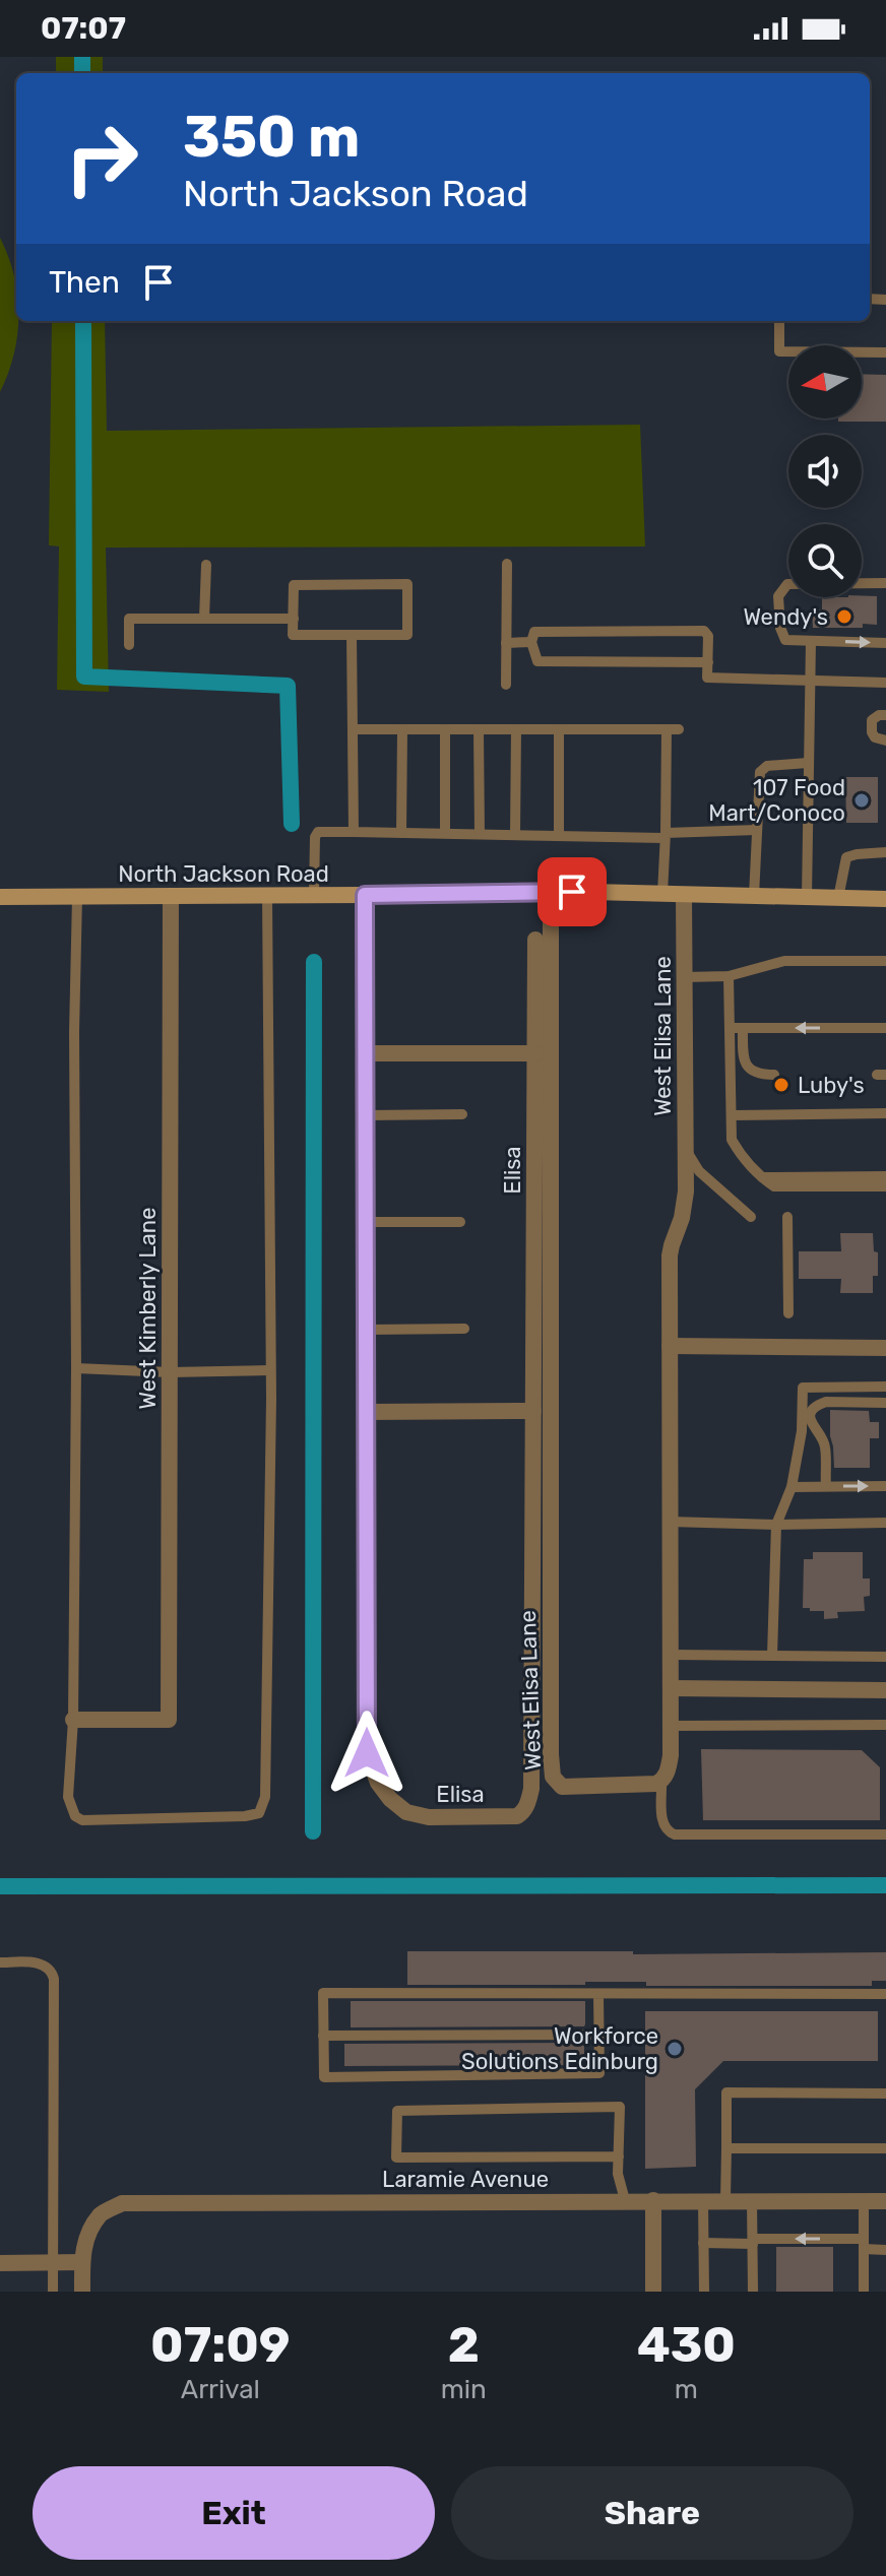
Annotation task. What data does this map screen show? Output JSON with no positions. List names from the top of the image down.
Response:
{
  "streets": {
    "main road": ["North Jackson Road"],
    "street": [
      "West Elisa Lane",
      "Elisa",
      "West Kimberly Lane",
      "Laramie Avenue"
    ]
  },
  "crossings": [
    ["North Jackson Road", "West Elisa Lane"],
    ["North Jackson Road", "Elisa"],
    ["North Jackson Road", "West Kimberly Lane"]
  ],
  "places": [
    "Wendy's",
    "107 Food Mart/Conoco",
    "Luby's",
    "Workforce Solutions Edinburg"
  ],
  "north": "left",
  "page": {
    "status": "07:07",
    "turn": ["350 m", "North Jackson Road"],
    "then": "Then",
    "eta": [
      "07:09",
      "Arrival",
      "2",
      "min",
      "430",
      "m"
    ],
    "buttons": ["Exit", "Share"]
  }
}
